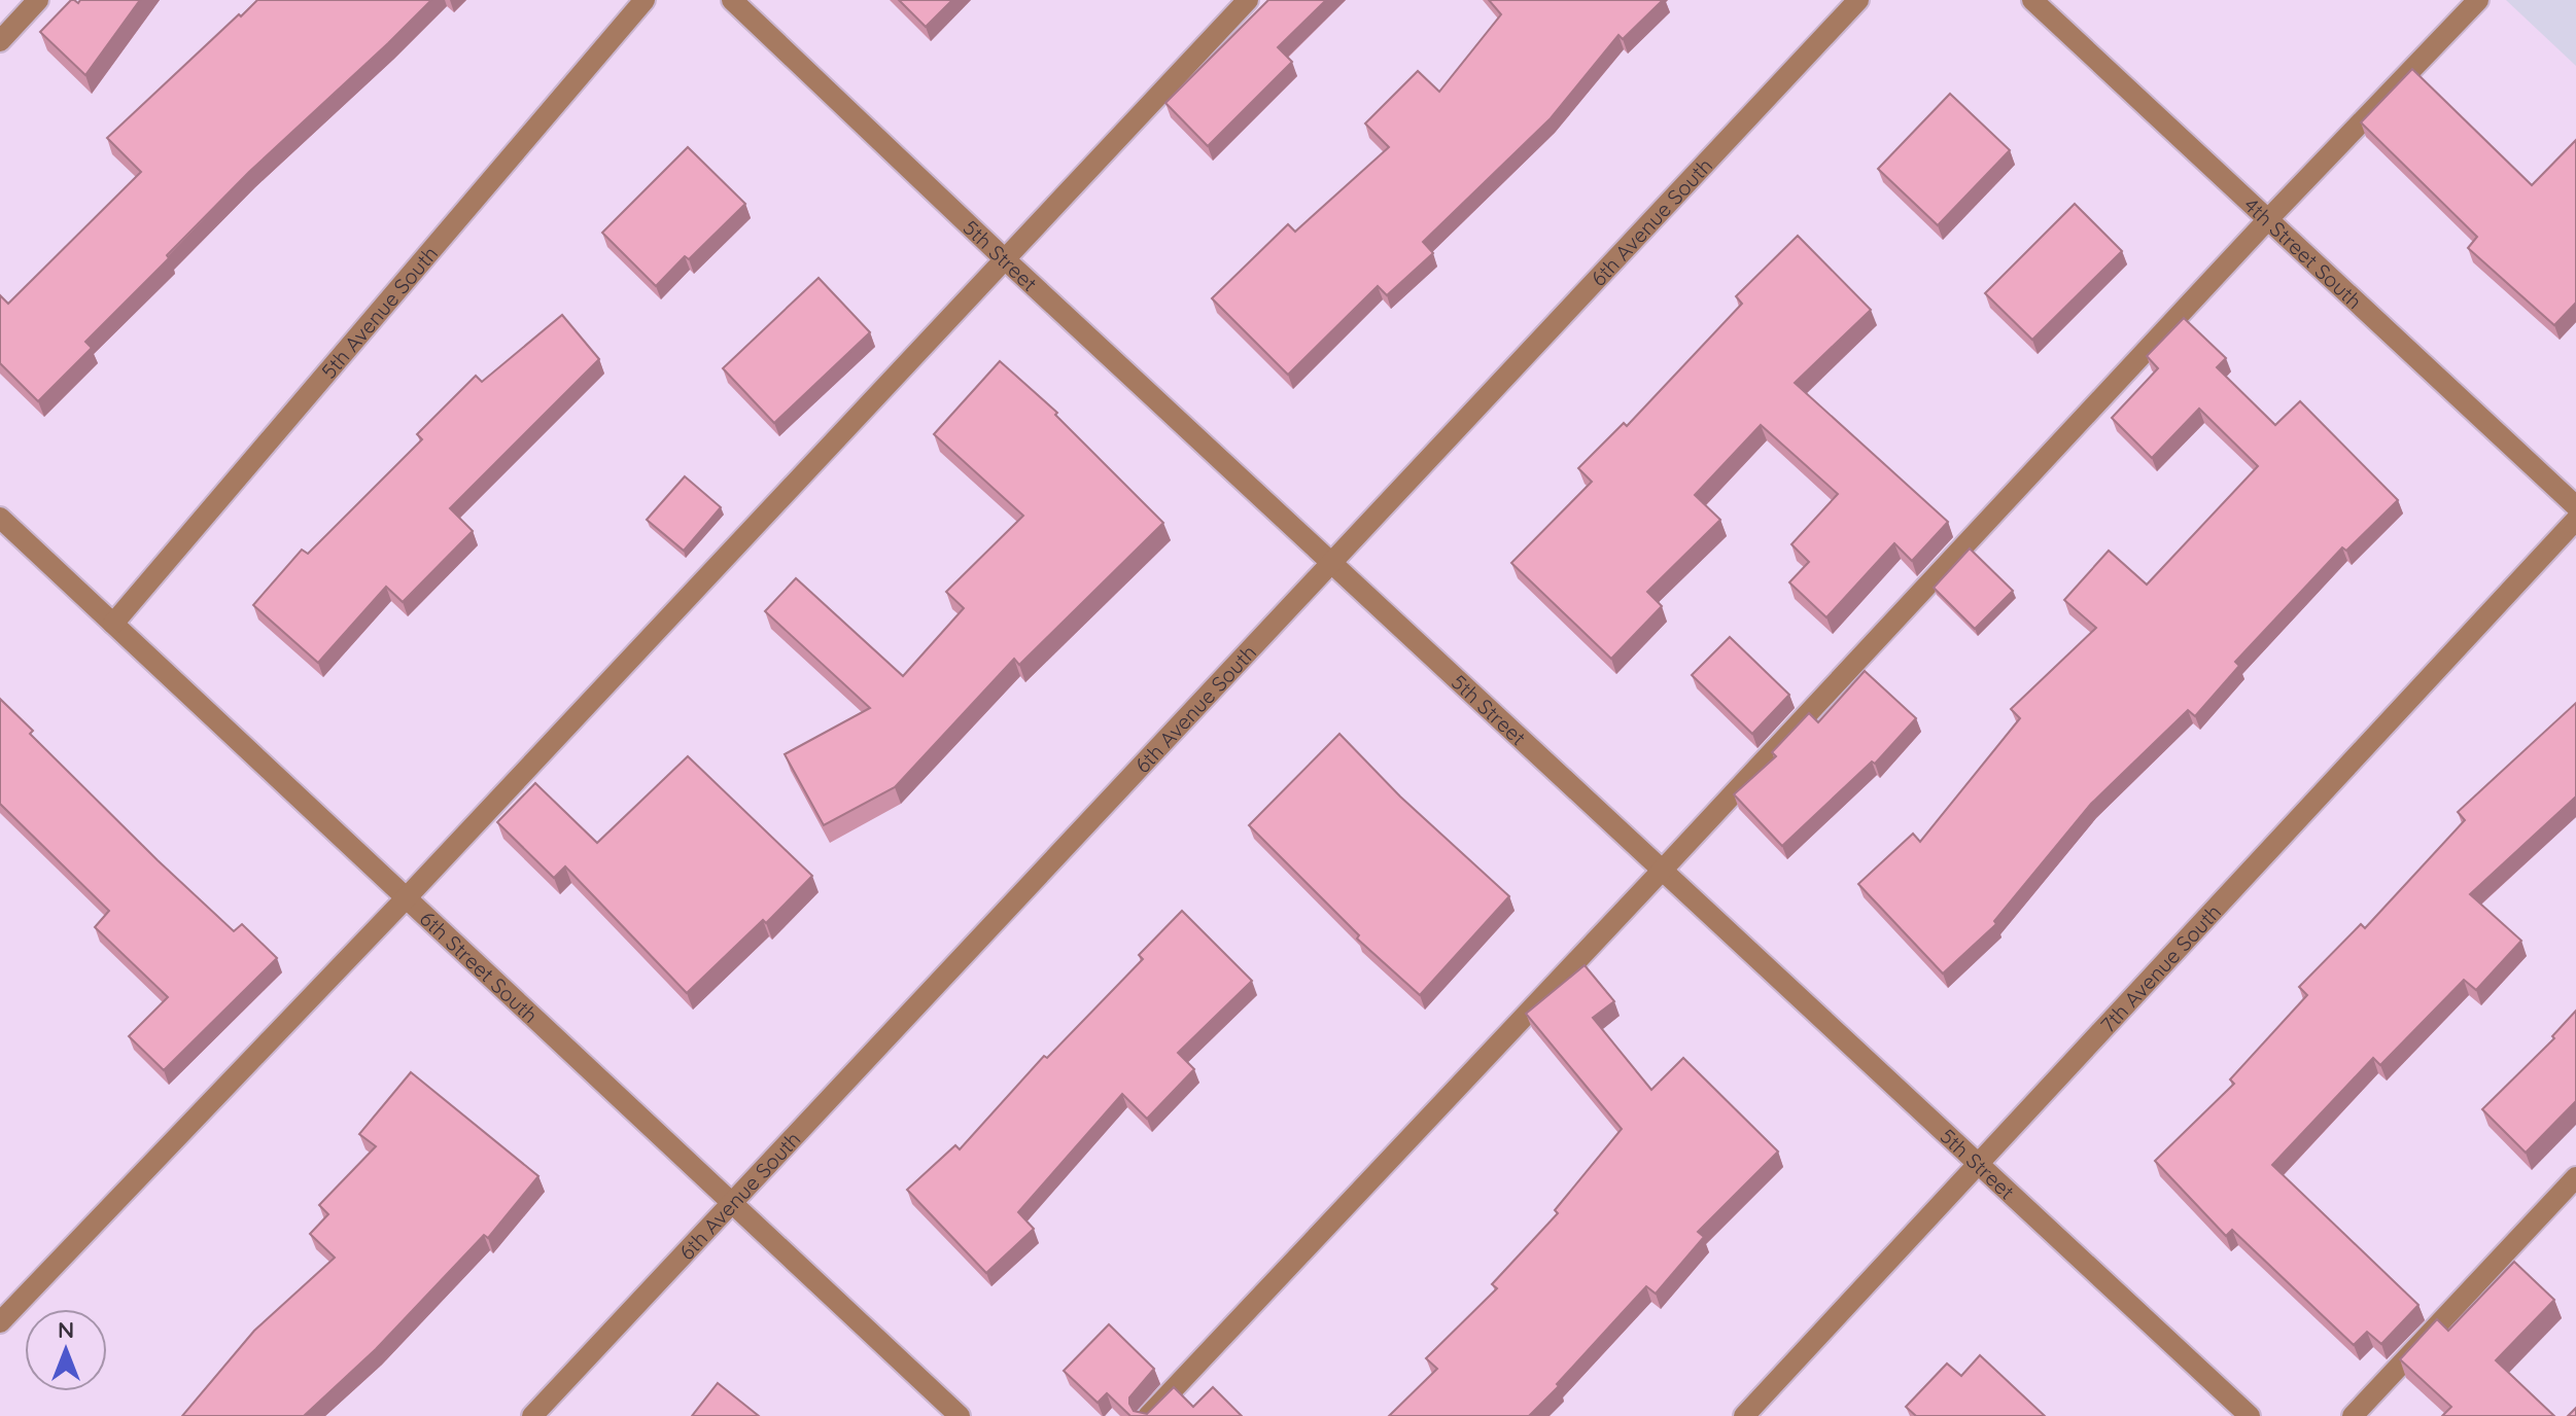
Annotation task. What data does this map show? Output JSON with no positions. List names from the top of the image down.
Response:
{
  "streets": {
    "street": [
      "6th Avenue South",
      "4th Street South",
      "5th Street",
      "5th Avenue South",
      "6th Street South",
      "7th Avenue South"
    ]
  },
  "crossings": [
    ["6th Avenue South", "5th Street"],
    ["6th Avenue South", "6th Street South"],
    ["5th Street", "7th Avenue South"],
    ["5th Avenue South", "6th Street South"]
  ],
  "north": "top"
}
